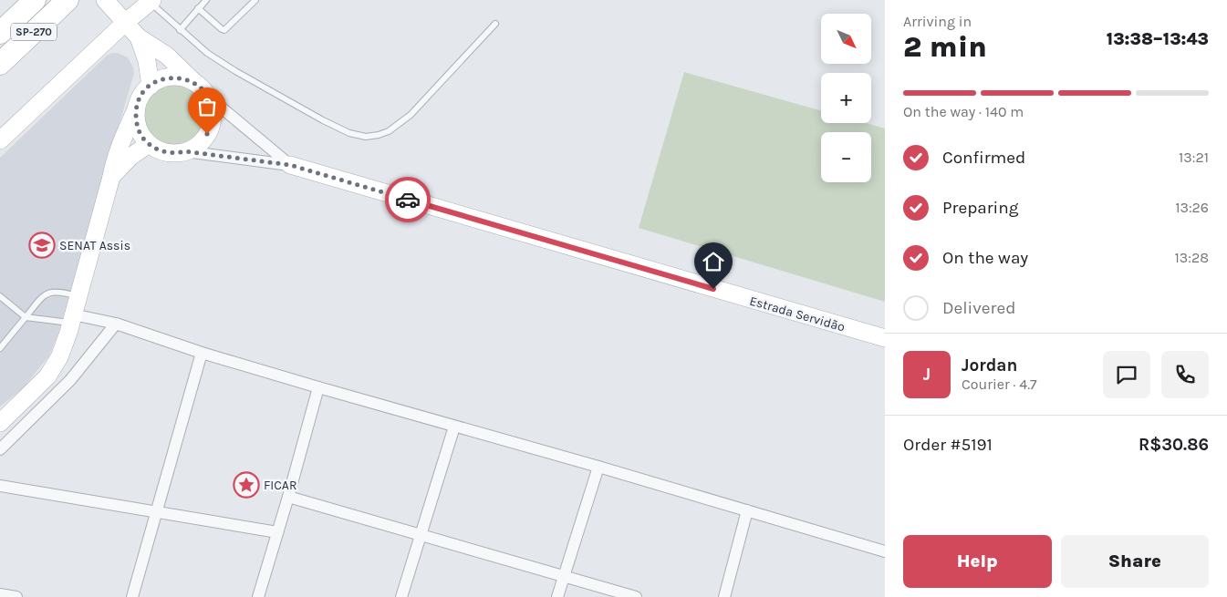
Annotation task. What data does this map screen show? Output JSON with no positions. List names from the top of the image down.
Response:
{
  "streets": {
    "highway": ["SP-270"],
    "street": ["Estrada Servidão"]
  },
  "places": {
    "school or university": ["SENAT Assis"],
    "place": ["FICAR"]
  },
  "north": "bottom right",
  "page": {
    "heading": ["2 min", "Arriving in", "13:38–13:43"],
    "panel": [
      "Jordan",
      "Courier · 4.7",
      "Order #5191",
      "R$30.86"
    ],
    "map_buttons": ["+", "−"],
    "bar": "On the way · 140 m",
    "list": [
      ["Confirmed", "13:21"],
      ["Preparing", "13:26"],
      ["On the way", "13:28"],
      "Delivered"
    ],
    "round": "J",
    "buttons": ["Help", "Share"]
  }
}
